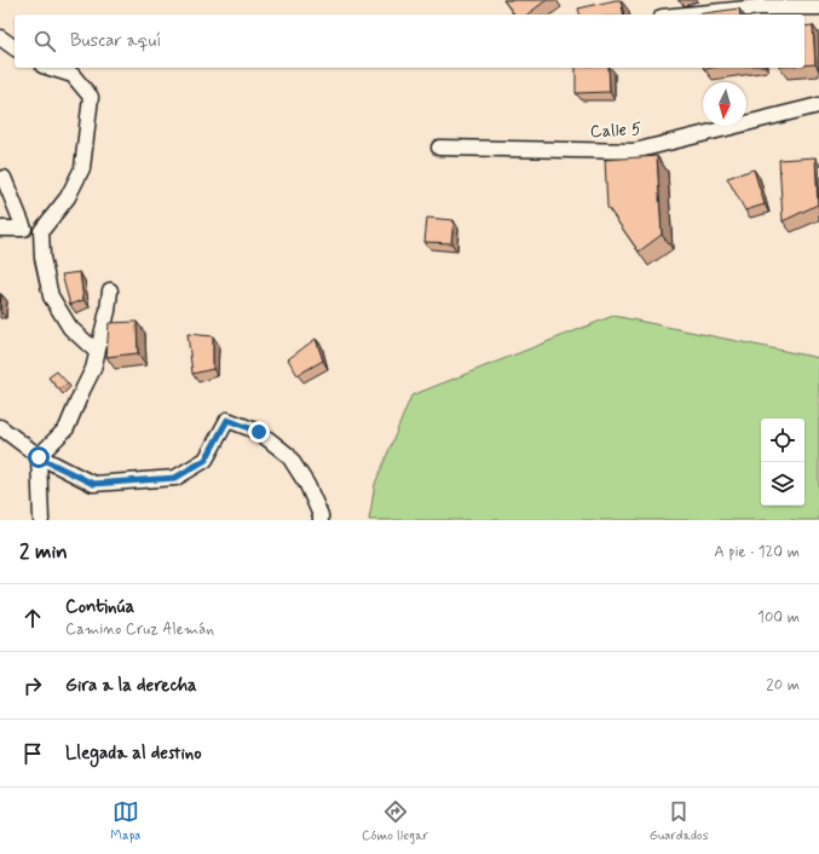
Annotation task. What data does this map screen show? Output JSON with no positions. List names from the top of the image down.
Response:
{
  "streets": {
    "street": ["Calle 5"]
  },
  "north": "bottom",
  "page": {
    "search": "Buscar aquí",
    "heading": ["2 min", "A pie · 120 m"],
    "list": [
      ["Continúa", "Camino Cruz Alemán", "100 m"],
      ["Gira a la derecha", "20 m"],
      "Llegada al destino"
    ],
    "nav": ["Mapa", "Cómo llegar", "Guardados"]
  }
}
